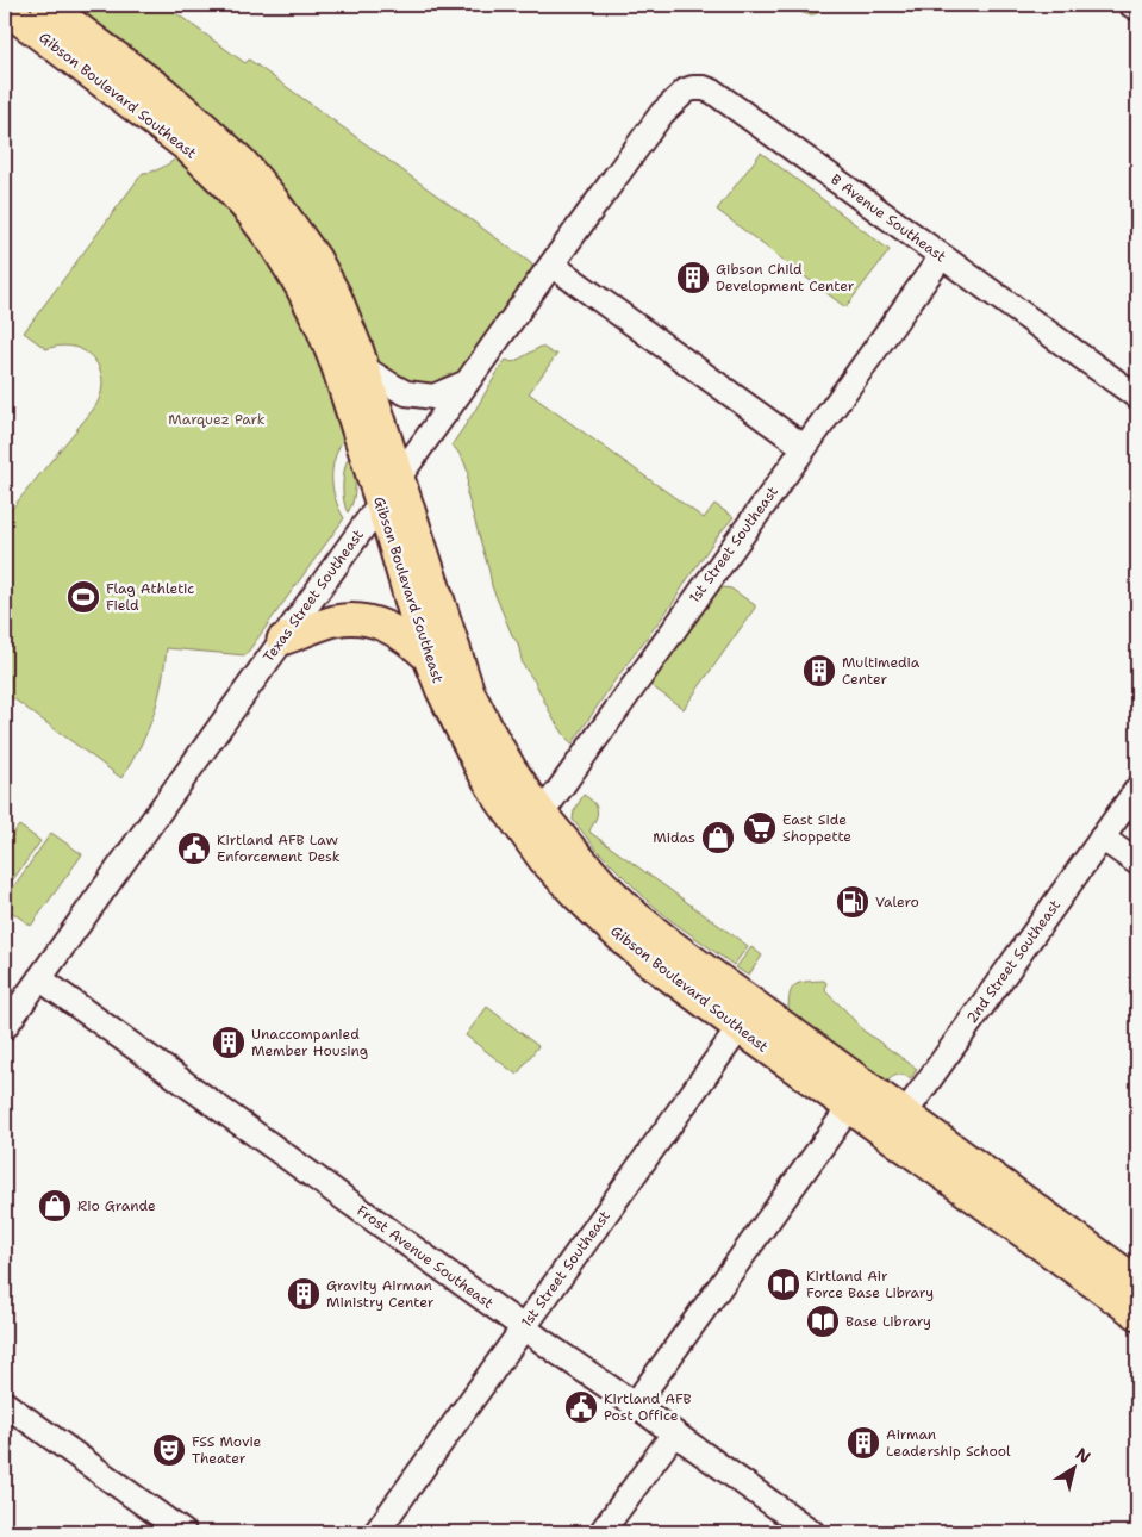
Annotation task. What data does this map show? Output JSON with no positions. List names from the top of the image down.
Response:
{
  "streets": {
    "main road": ["Gibson Boulevard Southeast"],
    "street": [
      "B Avenue Southeast",
      "1st Street Southeast",
      "Texas Street Southeast",
      "2nd Street Southeast",
      "Frost Avenue Southeast"
    ]
  },
  "crossings": [
    ["Gibson Boulevard Southeast", "1st Street Southeast"],
    ["Gibson Boulevard Southeast", "Texas Street Southeast"],
    ["Gibson Boulevard Southeast", "2nd Street Southeast"],
    ["B Avenue Southeast", "1st Street Southeast"],
    ["B Avenue Southeast", "Texas Street Southeast"],
    ["1st Street Southeast", "Frost Avenue Southeast"],
    ["Texas Street Southeast", "Frost Avenue Southeast"]
  ],
  "parks": ["Marquez Park"],
  "places": {
    "building": [
      "Gibson Child Development Center",
      "Multimedia Center",
      "Unaccompanied Member Housing",
      "Gravity Airman Ministry Center",
      "Airman Leadership School"
    ],
    "sports": ["Flag Athletic Field"],
    "supermarket": ["East Side Shoppette"],
    "shop": ["Midas", "Rio Grande"],
    "public building": ["Kirtland AFB Law Enforcement Desk", "Kirtland AFB Post Office"],
    "fuel station": ["Valero"],
    "library": ["Kirtland Air Force Base Library", "Base Library"],
    "theatre": ["FSS Movie Theater"]
  },
  "north": "top right"
}
